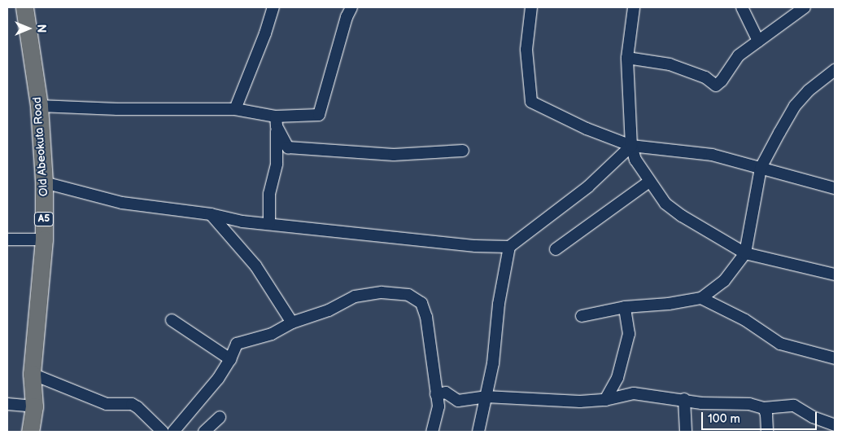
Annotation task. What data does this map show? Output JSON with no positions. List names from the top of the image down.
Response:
{
  "streets": {
    "highway": ["Old Abeokuta Road", "A5"]
  },
  "scale_bar": "100 m",
  "north": "right"
}
